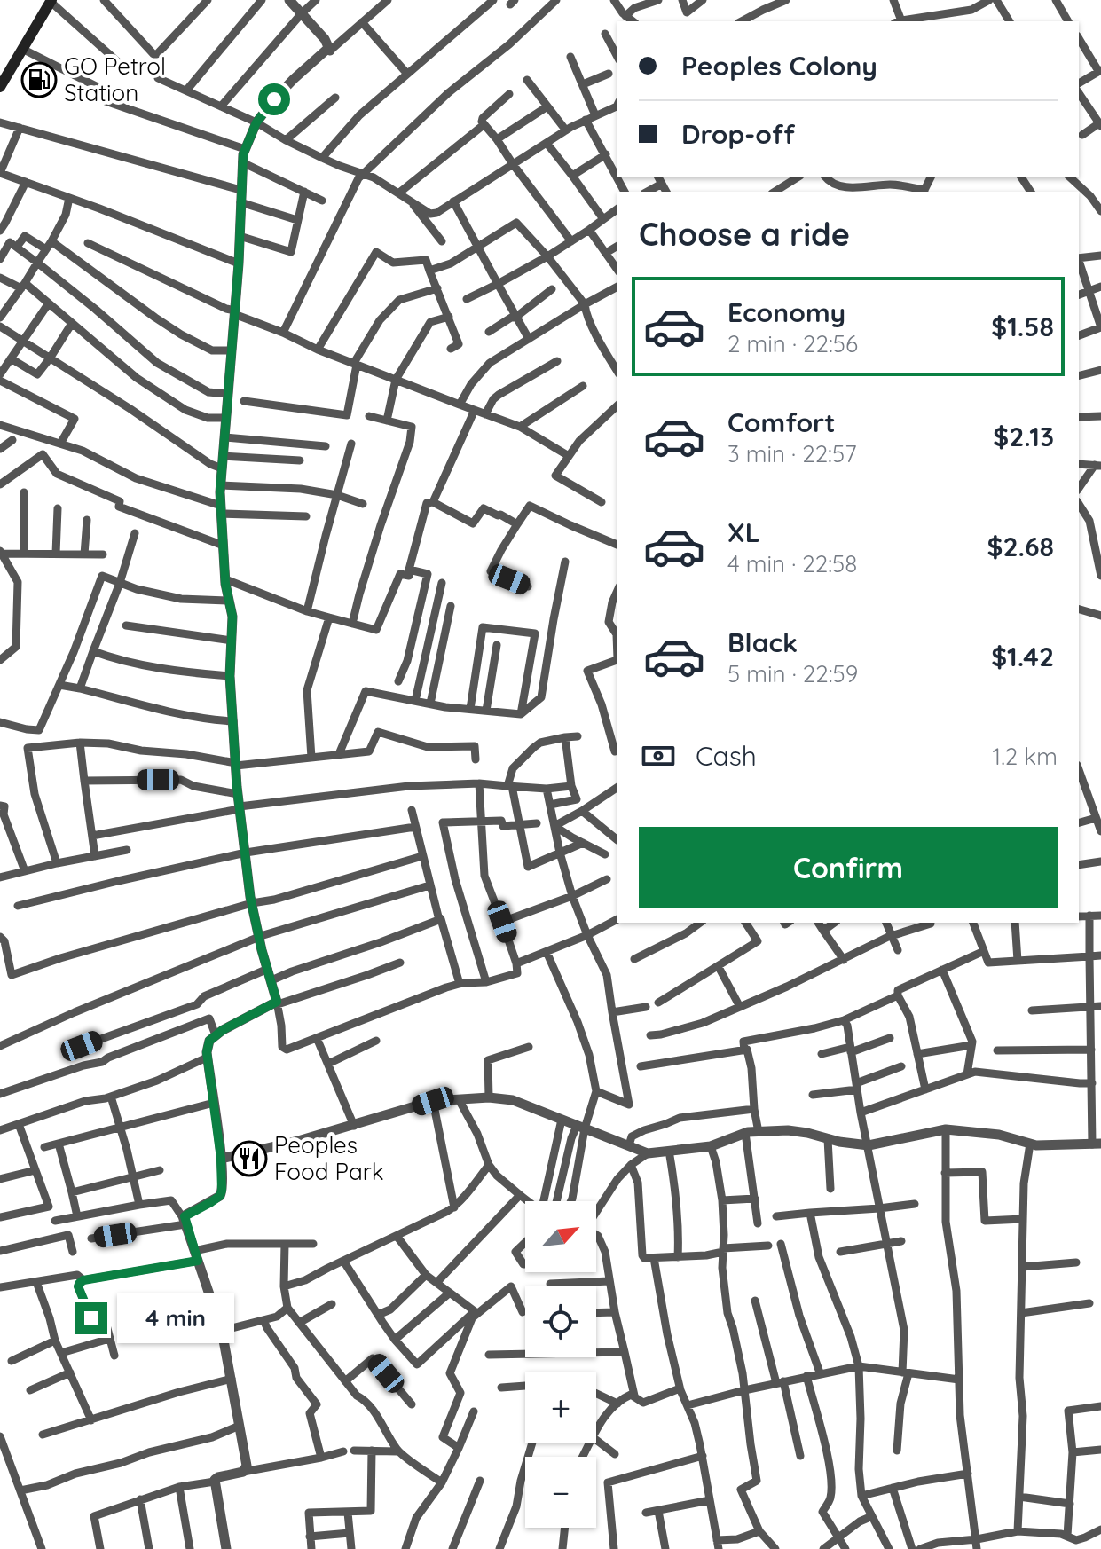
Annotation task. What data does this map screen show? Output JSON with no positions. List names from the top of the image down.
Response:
{
  "places": {
    "fuel station": ["GO Petrol Station"],
    "restaurant": ["Peoples Food Park"]
  },
  "north": "top right",
  "page": {
    "banner": ["Peoples Colony", "Drop-off"],
    "heading": "Choose a ride",
    "list": [
      {
        "name": "Economy",
        "note": "2 min · 22:56",
        "value": "$1.58"
      },
      {
        "name": "Comfort",
        "note": "3 min · 22:57",
        "value": "$2.13"
      },
      {
        "name": "XL",
        "note": "4 min · 22:58",
        "value": "$2.68"
      },
      {
        "name": "Black",
        "note": "5 min · 22:59",
        "value": "$1.42"
      }
    ],
    "pay": ["Cash", "1.2 km"],
    "buttons": "Confirm",
    "map_buttons": ["+", "−"],
    "bubble": "4 min"
  }
}
